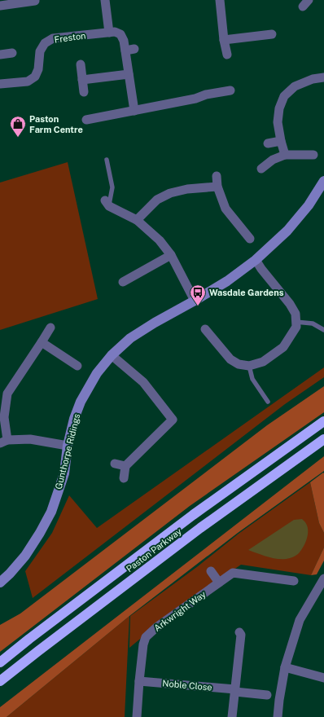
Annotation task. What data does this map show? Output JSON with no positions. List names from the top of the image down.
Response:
{
  "streets": {
    "highway": ["Paston Parkway"],
    "street": [
      "Freston",
      "Gunthorpe Ridings",
      "Arkwright Way",
      "Noble Close"
    ]
  },
  "crossings": [
    ["Arkwright Way", "Noble Close"]
  ],
  "places": {
    "shop": ["Paston Farm Centre"],
    "bus stop": ["Wasdale Gardens"]
  }
}
